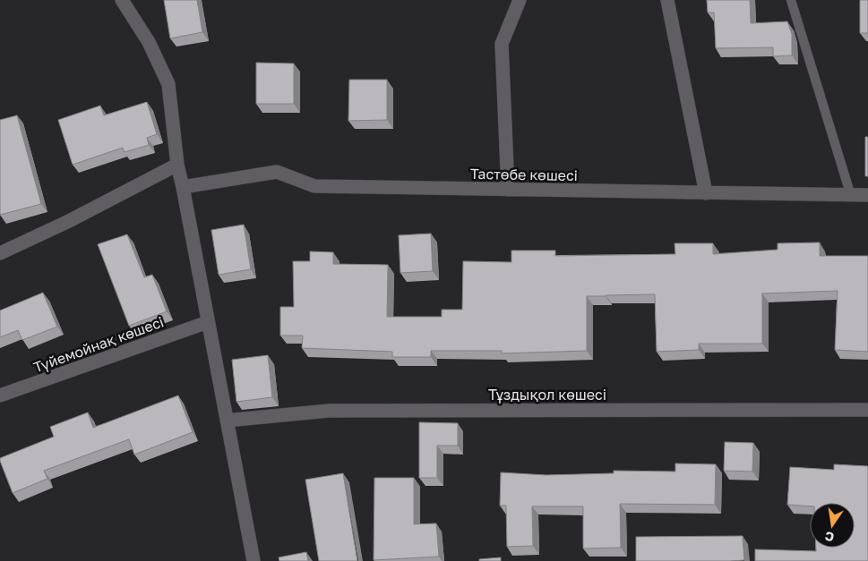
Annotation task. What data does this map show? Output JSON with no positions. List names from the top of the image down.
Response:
{
  "streets": {
    "street": ["Тастөбе көшесі", "Түйемойнақ көшесі", "Тұздықол көшесі"]
  },
  "north": "bottom"
}
